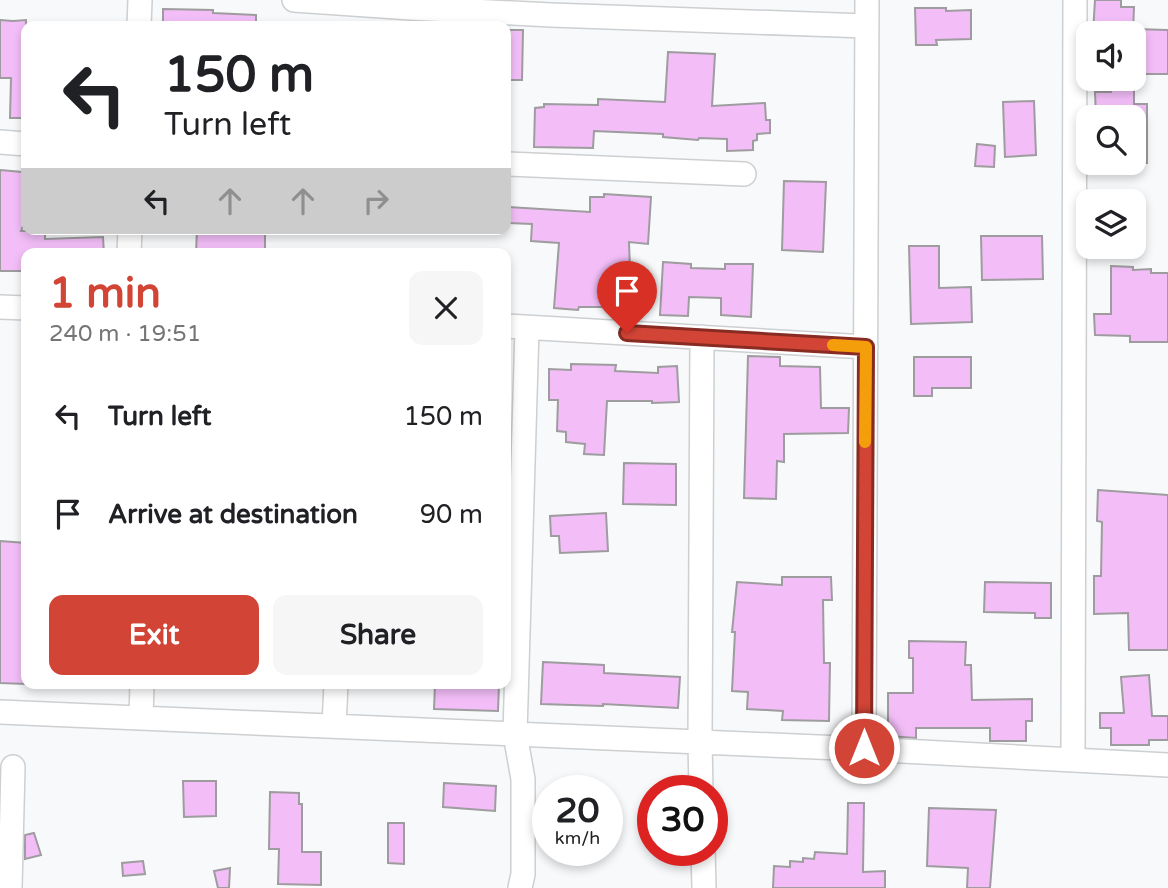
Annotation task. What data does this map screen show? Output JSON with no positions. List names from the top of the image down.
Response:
{
  "page": {
    "turn": ["150 m", "Turn left"],
    "heading": ["1 min", "240 m · 19:51"],
    "list": [
      {
        "name": "Turn left",
        "value": "150 m"
      },
      {
        "name": "Arrive at destination",
        "value": "90 m"
      }
    ],
    "buttons": ["Exit", "Share"],
    "speed": "20 km/h",
    "limit": "30"
  }
}
